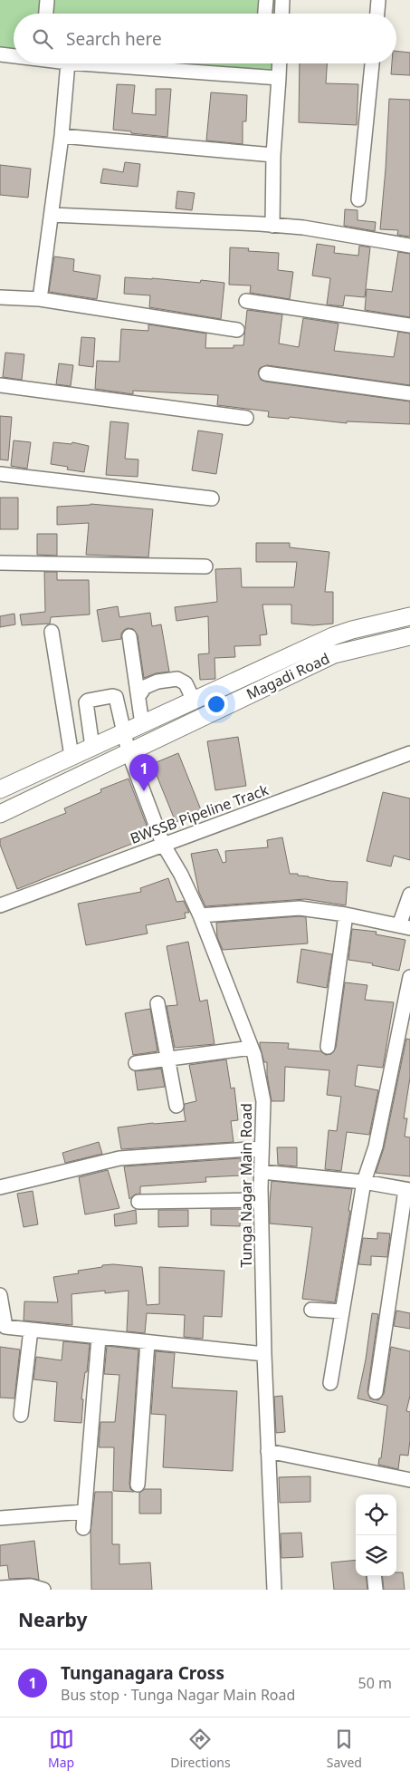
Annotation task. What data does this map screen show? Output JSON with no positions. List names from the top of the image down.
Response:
{
  "streets": {
    "main road": ["Magadi Road"],
    "street": ["BWSSB Pipeline Track", "Tunga Nagar Main Road"]
  },
  "crossings": [
    ["Magadi Road", "Tunga Nagar Main Road"],
    ["BWSSB Pipeline Track", "Tunga Nagar Main Road"]
  ],
  "page": {
    "search": "Search here",
    "pins": "1",
    "heading": "Nearby",
    "list": [
      {
        "mark": "1",
        "name": "Tunganagara Cross",
        "note": "Bus stop · Tunga Nagar Main Road",
        "value": "50 m"
      }
    ],
    "nav": ["Map", "Directions", "Saved"]
  }
}
